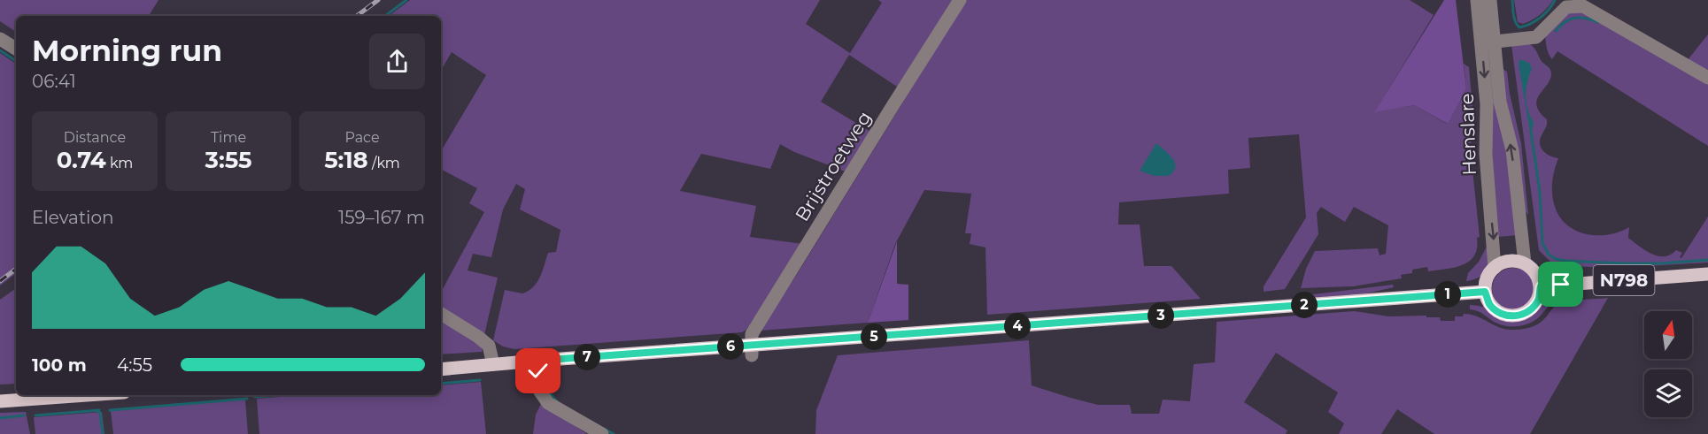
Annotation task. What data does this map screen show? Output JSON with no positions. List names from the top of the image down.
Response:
{
  "streets": {
    "main road": ["N798"],
    "street": ["Henslare", "Brijstroetweg"]
  },
  "crossings": [
    ["Henslare", "N798"]
  ],
  "north": "top",
  "page": {
    "heading": ["Morning run", "06:41"],
    "stats": [
      ["Distance", "0.74 km"],
      ["Time", "3:55"],
      ["Pace", "5:18 /km"]
    ],
    "chart": ["Elevation", "159–167 m"],
    "pins": [
      "1",
      "2",
      "3",
      "4",
      "5",
      "6",
      "7"
    ],
    "list": [
      {
        "name": "100 m",
        "note": "4:55"
      }
    ]
  }
}
